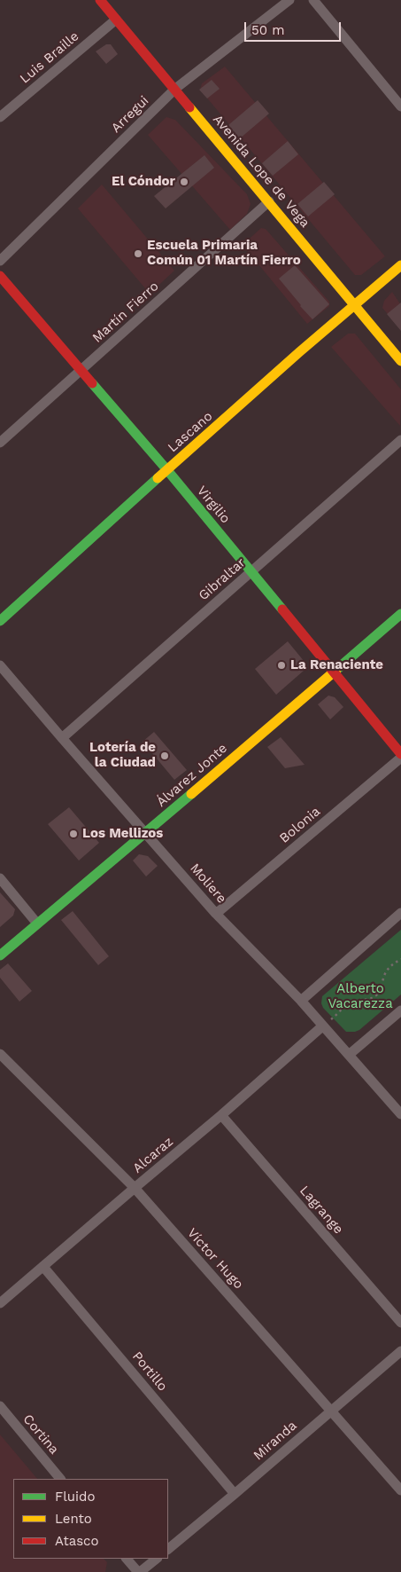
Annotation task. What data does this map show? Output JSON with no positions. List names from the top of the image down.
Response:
{
  "streets": {
    "street": [
      "Luis Braille",
      "Arregui",
      "Avenida Lope de Vega",
      "Martín Fierro",
      "Lascano",
      "Virgilio",
      "Gibraltar",
      "Álvarez Jonte",
      "Bolonia",
      "Moliere",
      "Alcaraz",
      "Lagrange",
      "Víctor Hugo",
      "Portillo",
      "Cortina",
      "Miranda"
    ]
  },
  "crossings": [
    ["Luis Braille", "Avenida Lope de Vega"],
    ["Arregui", "Avenida Lope de Vega"],
    ["Avenida Lope de Vega", "Martín Fierro"],
    ["Avenida Lope de Vega", "Lascano"],
    ["Martín Fierro", "Virgilio"],
    ["Lascano", "Virgilio"],
    ["Virgilio", "Gibraltar"],
    ["Virgilio", "Álvarez Jonte"],
    ["Gibraltar", "Moliere"],
    ["Álvarez Jonte", "Moliere"],
    ["Bolonia", "Moliere"],
    ["Moliere", "Alcaraz"],
    ["Alcaraz", "Lagrange"],
    ["Alcaraz", "Víctor Hugo"],
    ["Alcaraz", "Portillo"],
    ["Víctor Hugo", "Miranda"],
    ["Portillo", "Miranda"]
  ],
  "parks": ["Alberto Vacarezza"],
  "places": [
    "El Cóndor",
    "Escuela Primaria Común 01 Martín Fierro",
    "La Renaciente",
    "Lotería de la Ciudad",
    "Los Mellizos"
  ],
  "legend": ["Fluido", "Lento", "Atasco"],
  "scale_bar": "50 m"
}
